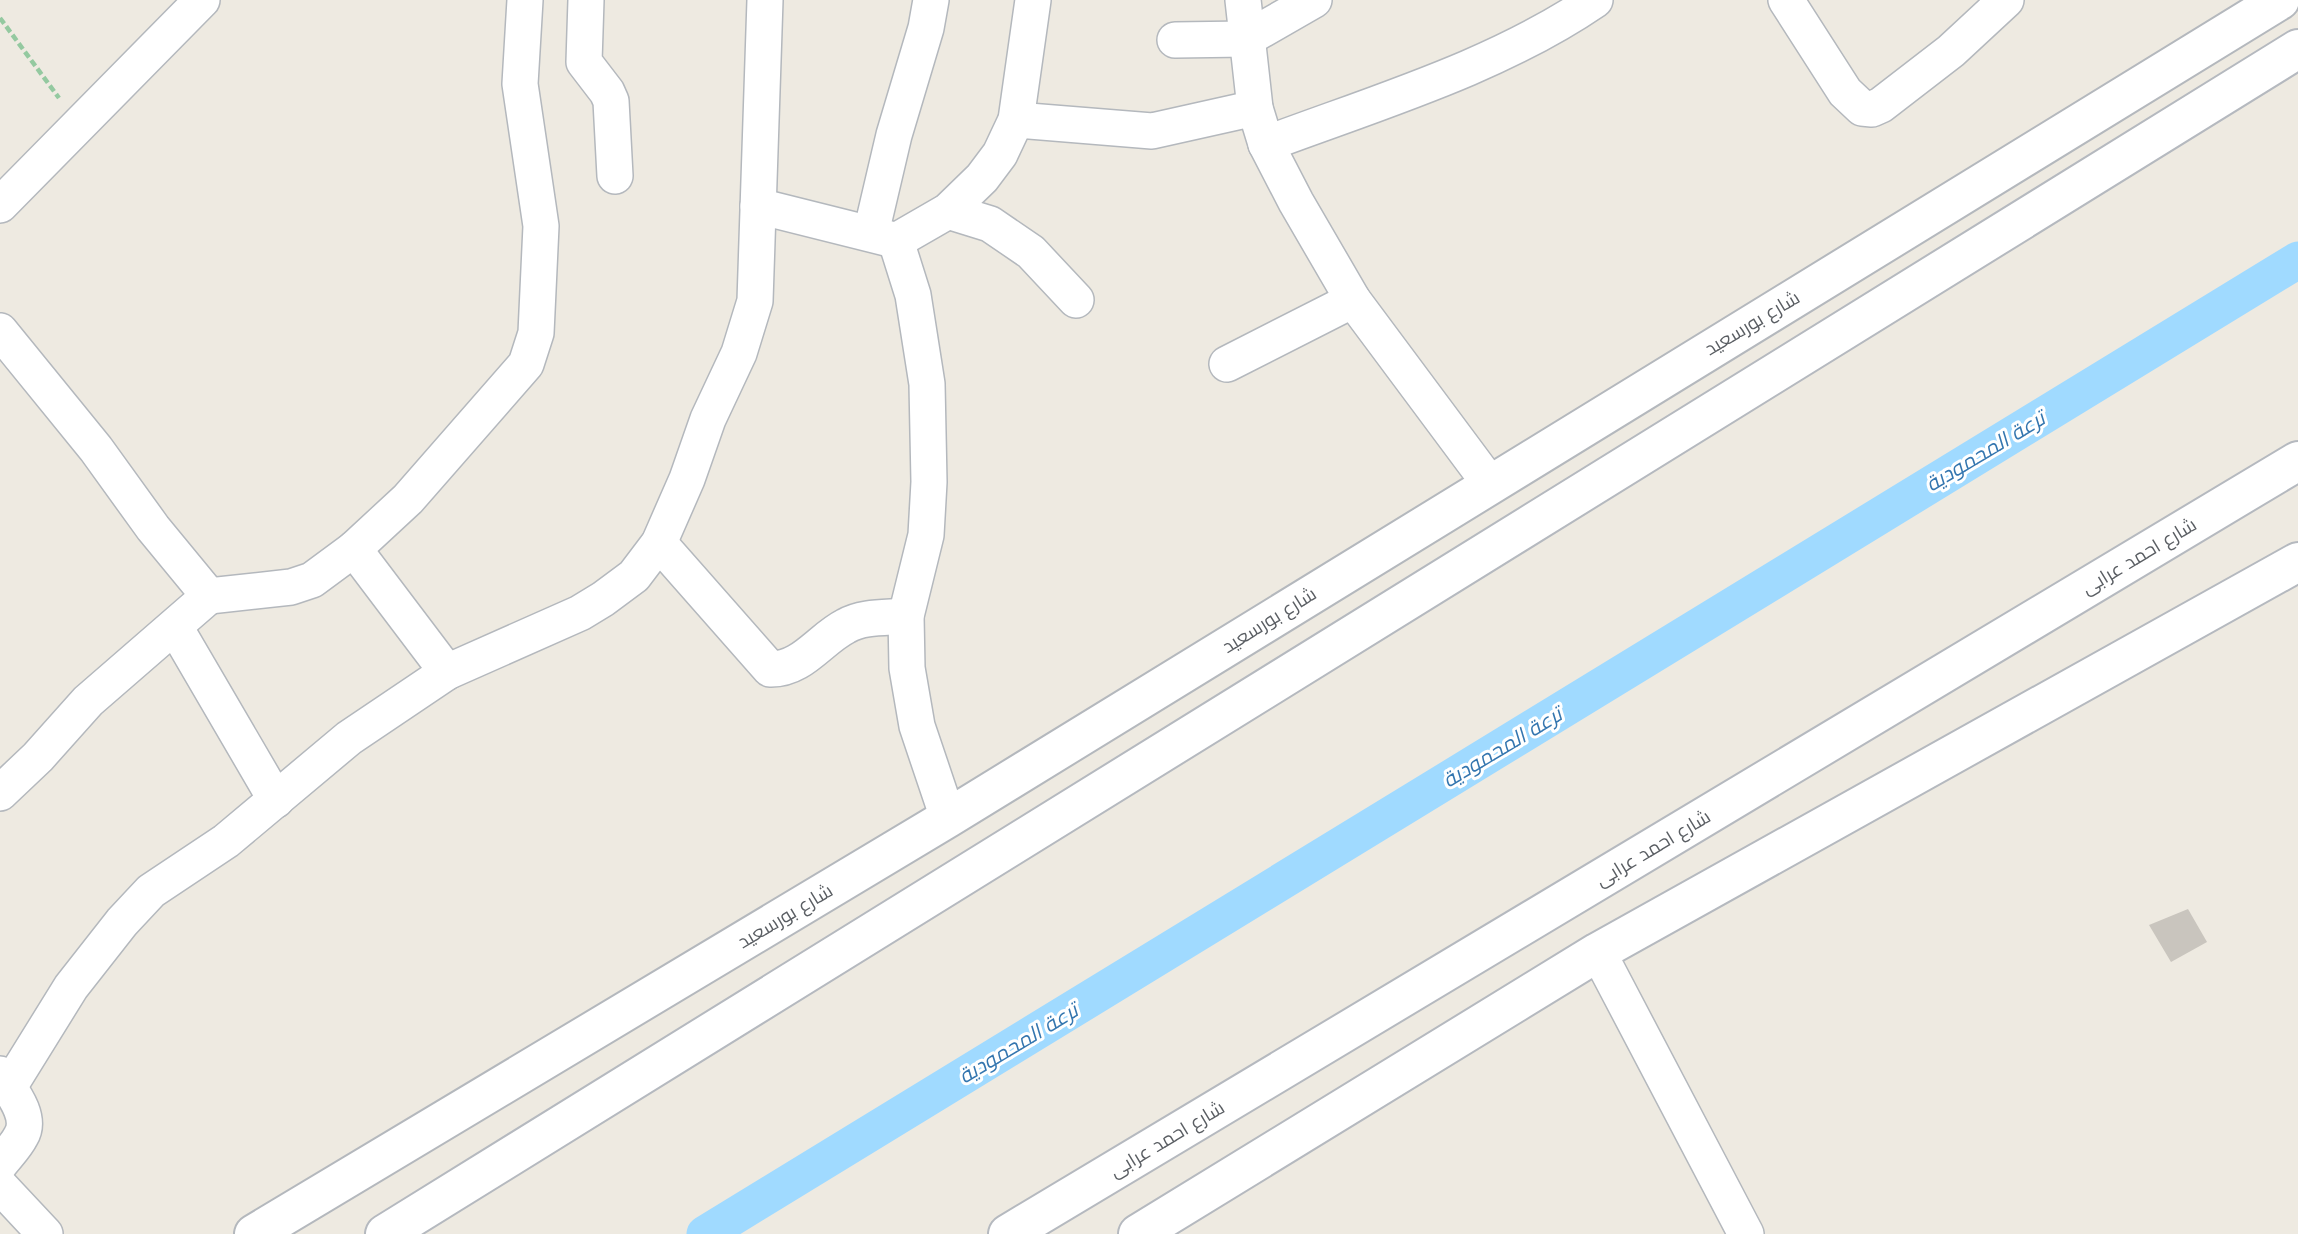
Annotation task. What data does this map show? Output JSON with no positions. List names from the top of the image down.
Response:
{
  "streets": {
    "main road": ["شارع بورسعيد", "شارع احمد عرابى"]
  },
  "water": ["ترعة المحمودية"]
}
